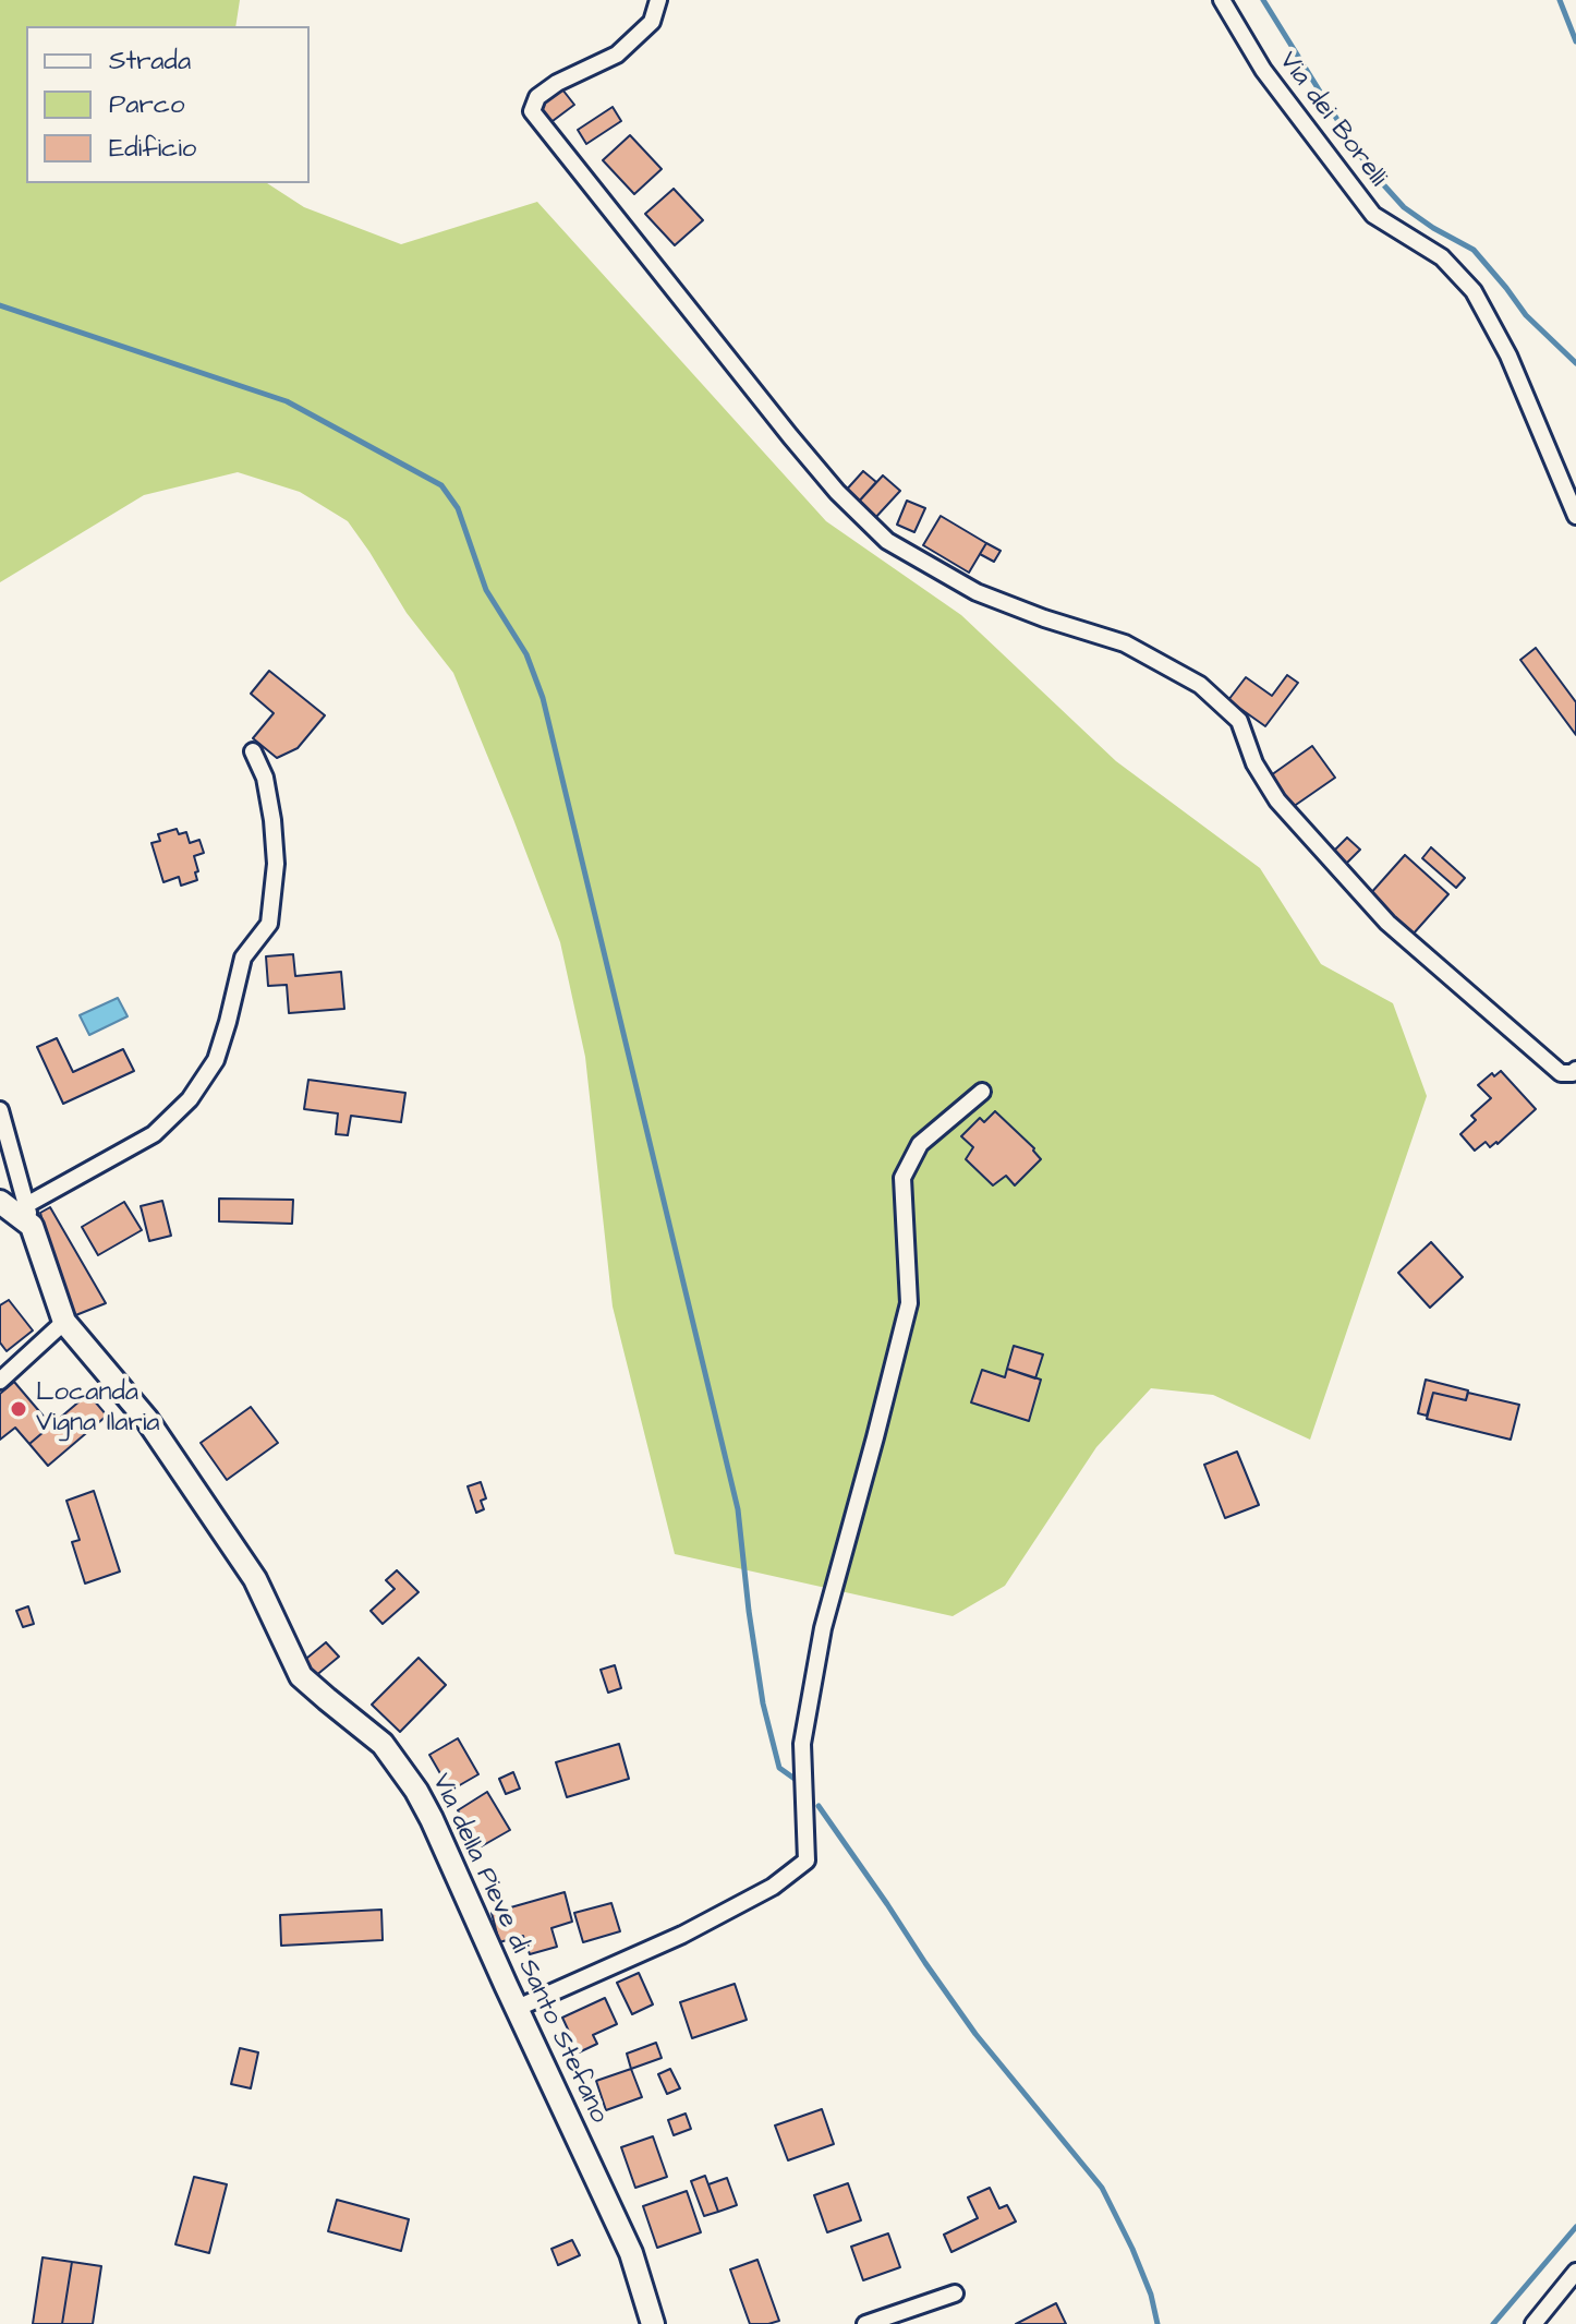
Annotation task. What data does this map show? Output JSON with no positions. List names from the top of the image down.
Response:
{
  "streets": {
    "street": ["Via dei Borelli", "Via della Pieve di Santo Stefano"]
  },
  "places": ["Locanda Vigna Ilaria"],
  "legend": ["Strada", "Parco", "Edificio"]
}
